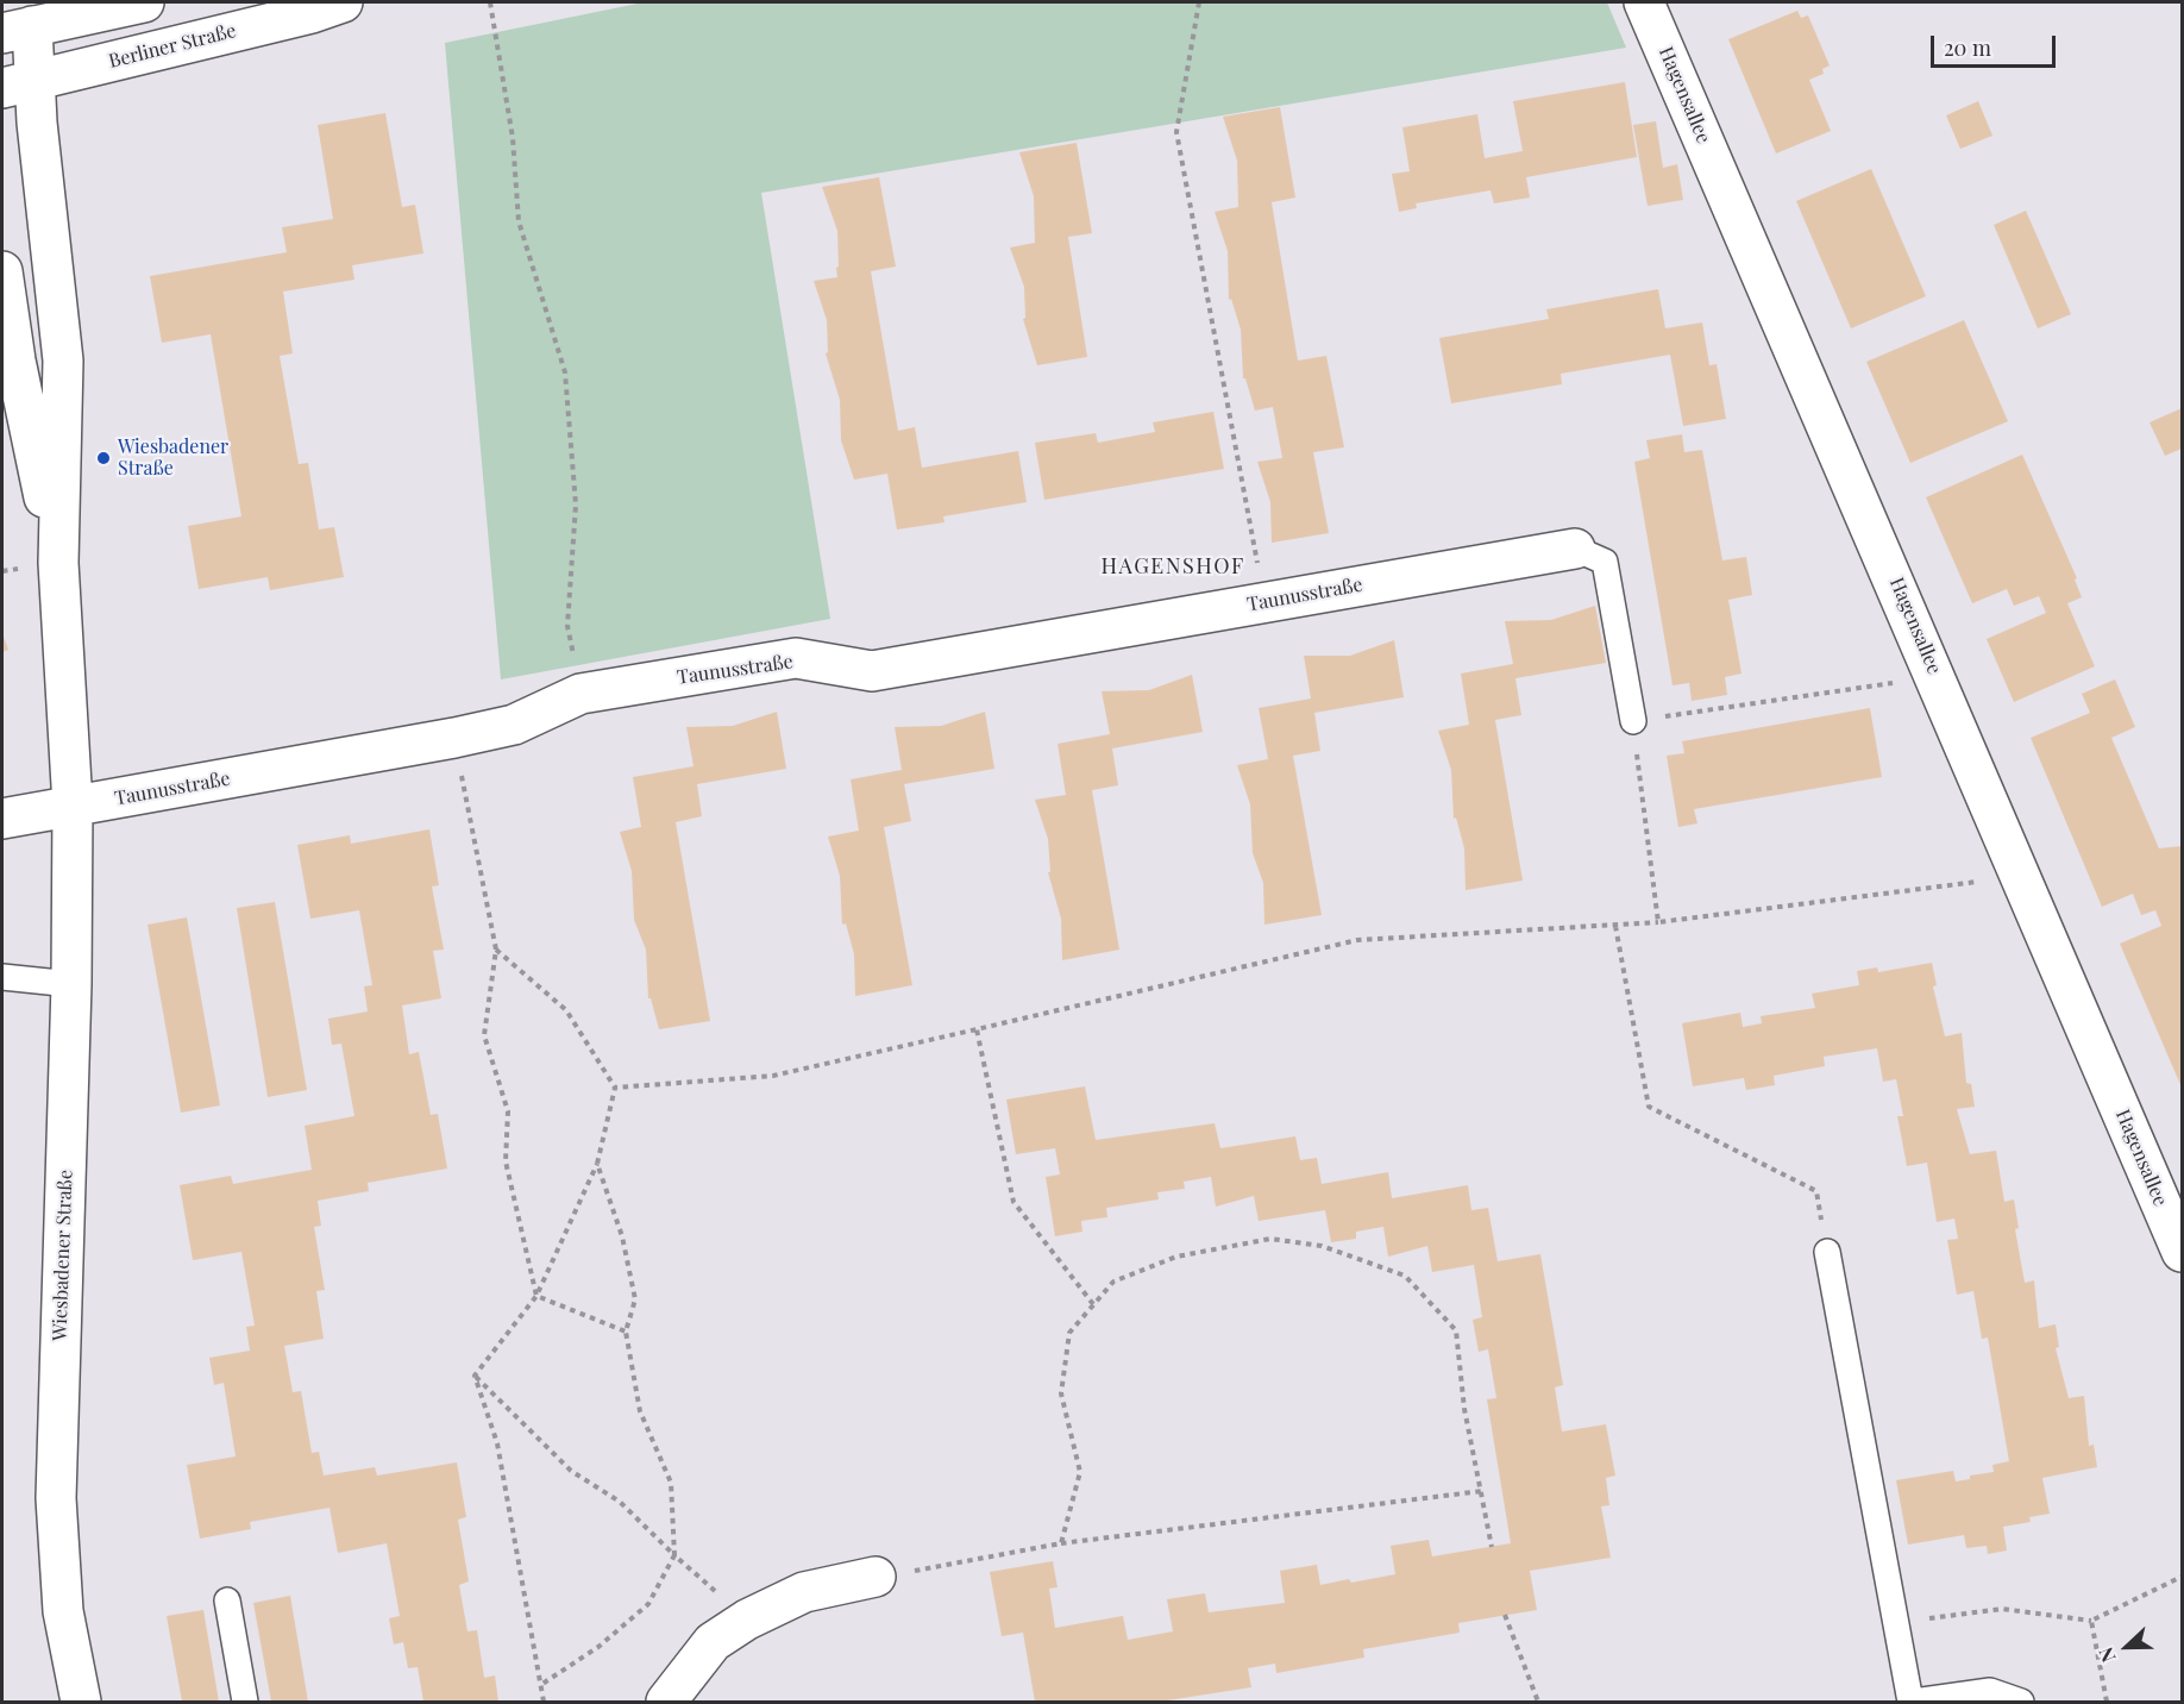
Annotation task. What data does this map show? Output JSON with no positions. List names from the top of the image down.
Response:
{
  "streets": {
    "street": [
      "Berliner Straße",
      "Hagensallee",
      "Taunusstraße",
      "Wiesbadener Straße"
    ]
  },
  "crossings": [
    ["Berliner Straße", "Wiesbadener Straße"],
    ["Taunusstraße", "Wiesbadener Straße"]
  ],
  "districts": ["HAGENSHOF"],
  "places": ["Wiesbadener Straße"],
  "scale_bar": "20 m",
  "north": "left"
}
